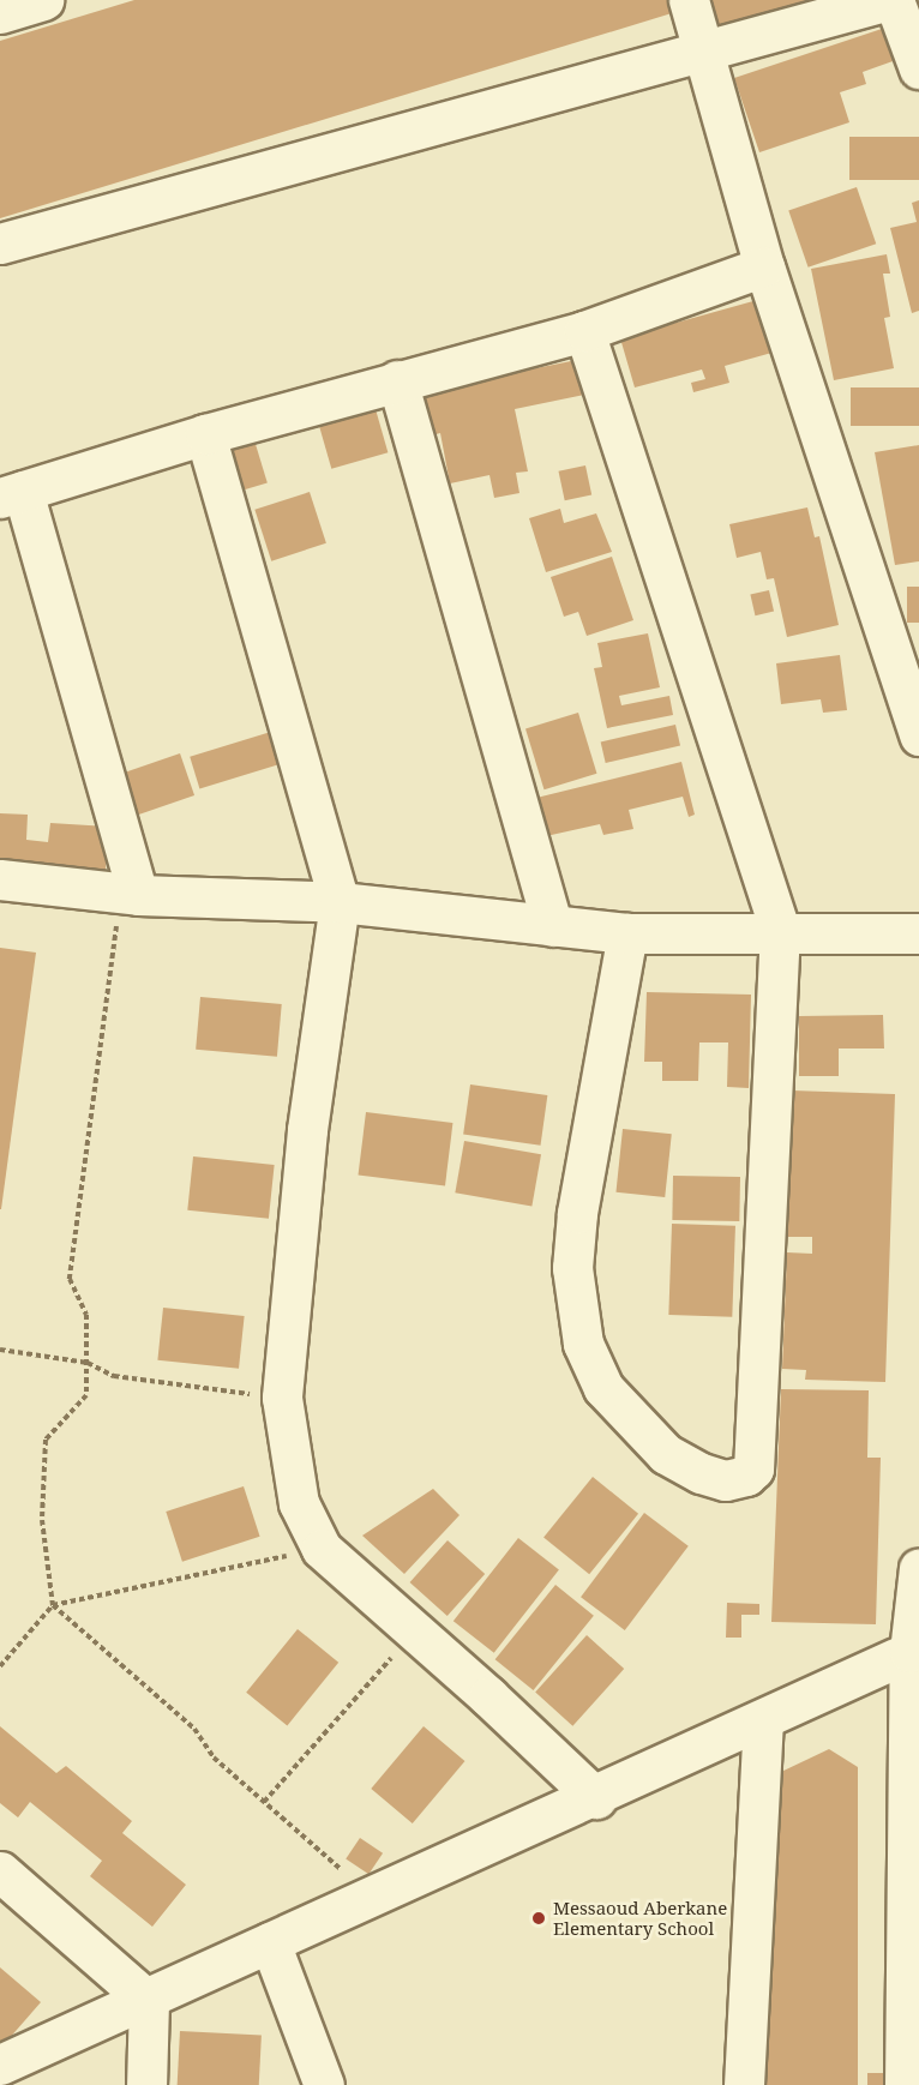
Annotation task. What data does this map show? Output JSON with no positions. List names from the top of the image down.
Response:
{
  "places": ["Messaoud Aberkane Elementary School"]
}
